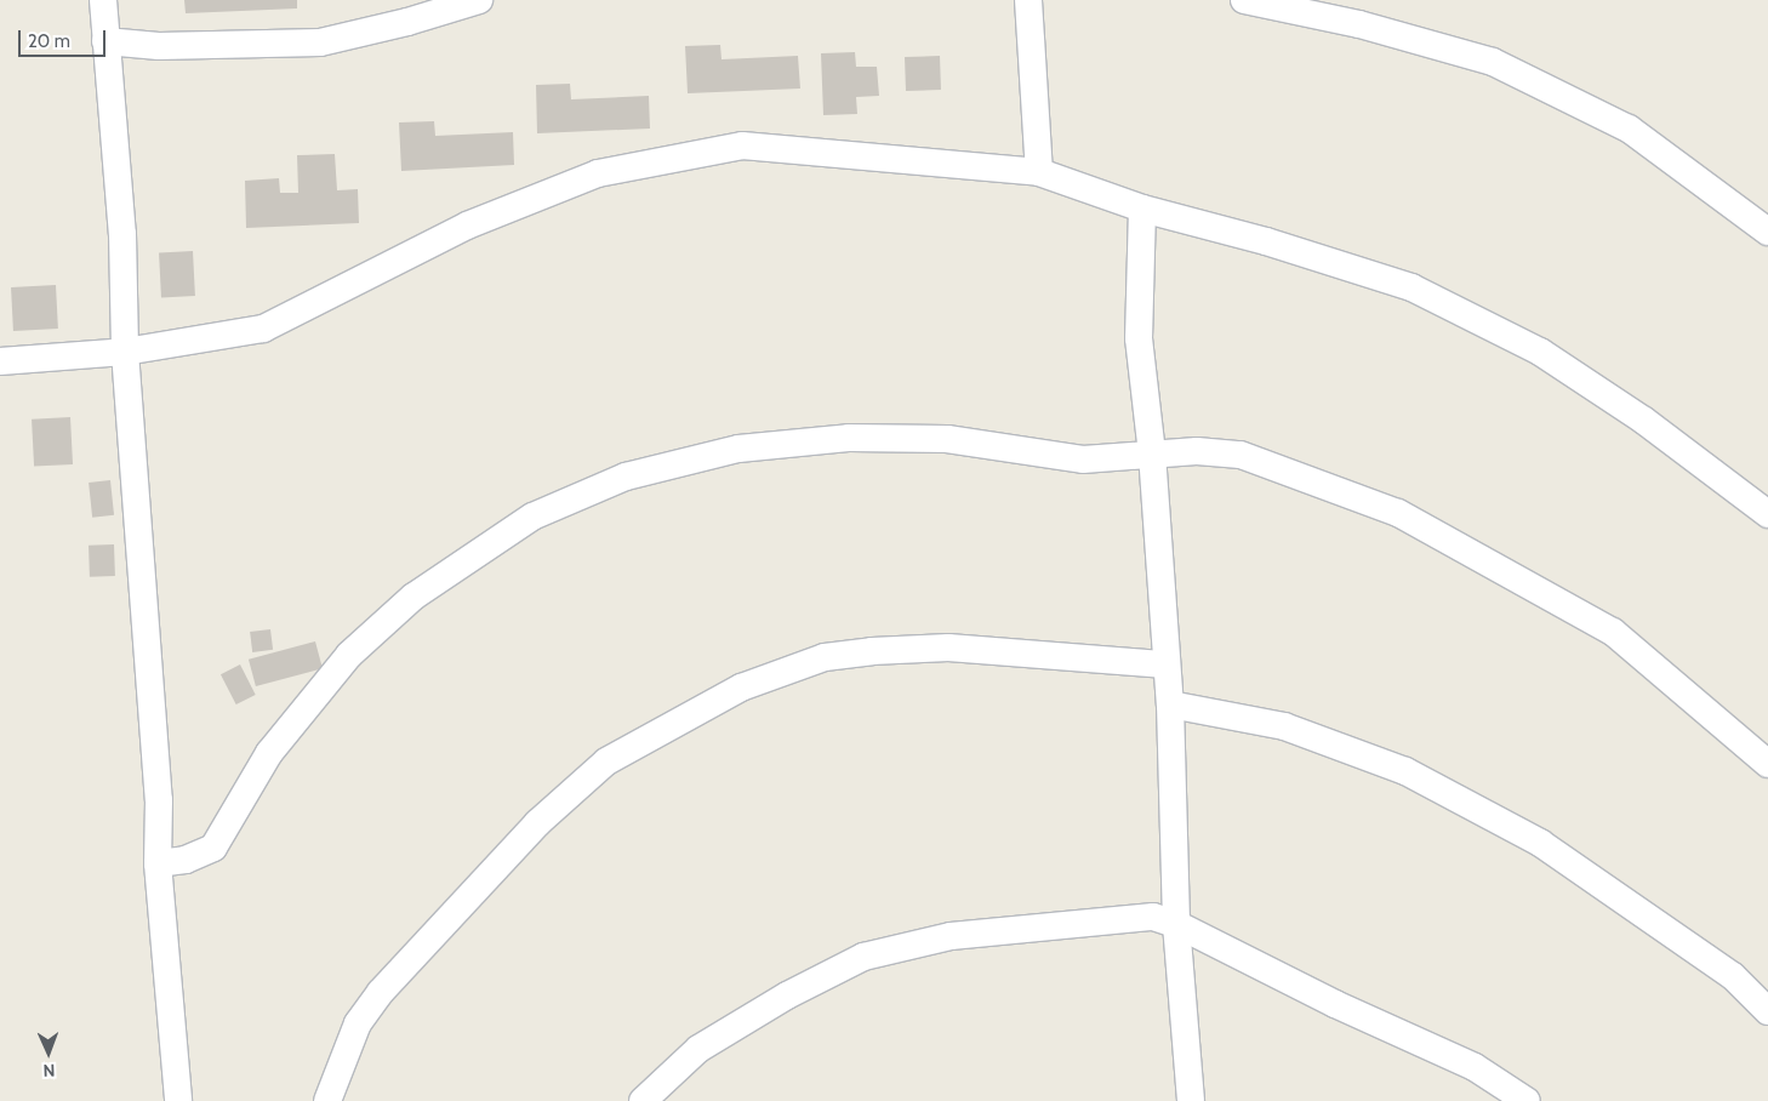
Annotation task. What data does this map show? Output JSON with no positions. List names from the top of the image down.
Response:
{
  "scale_bar": "20 m",
  "north": "bottom"
}
